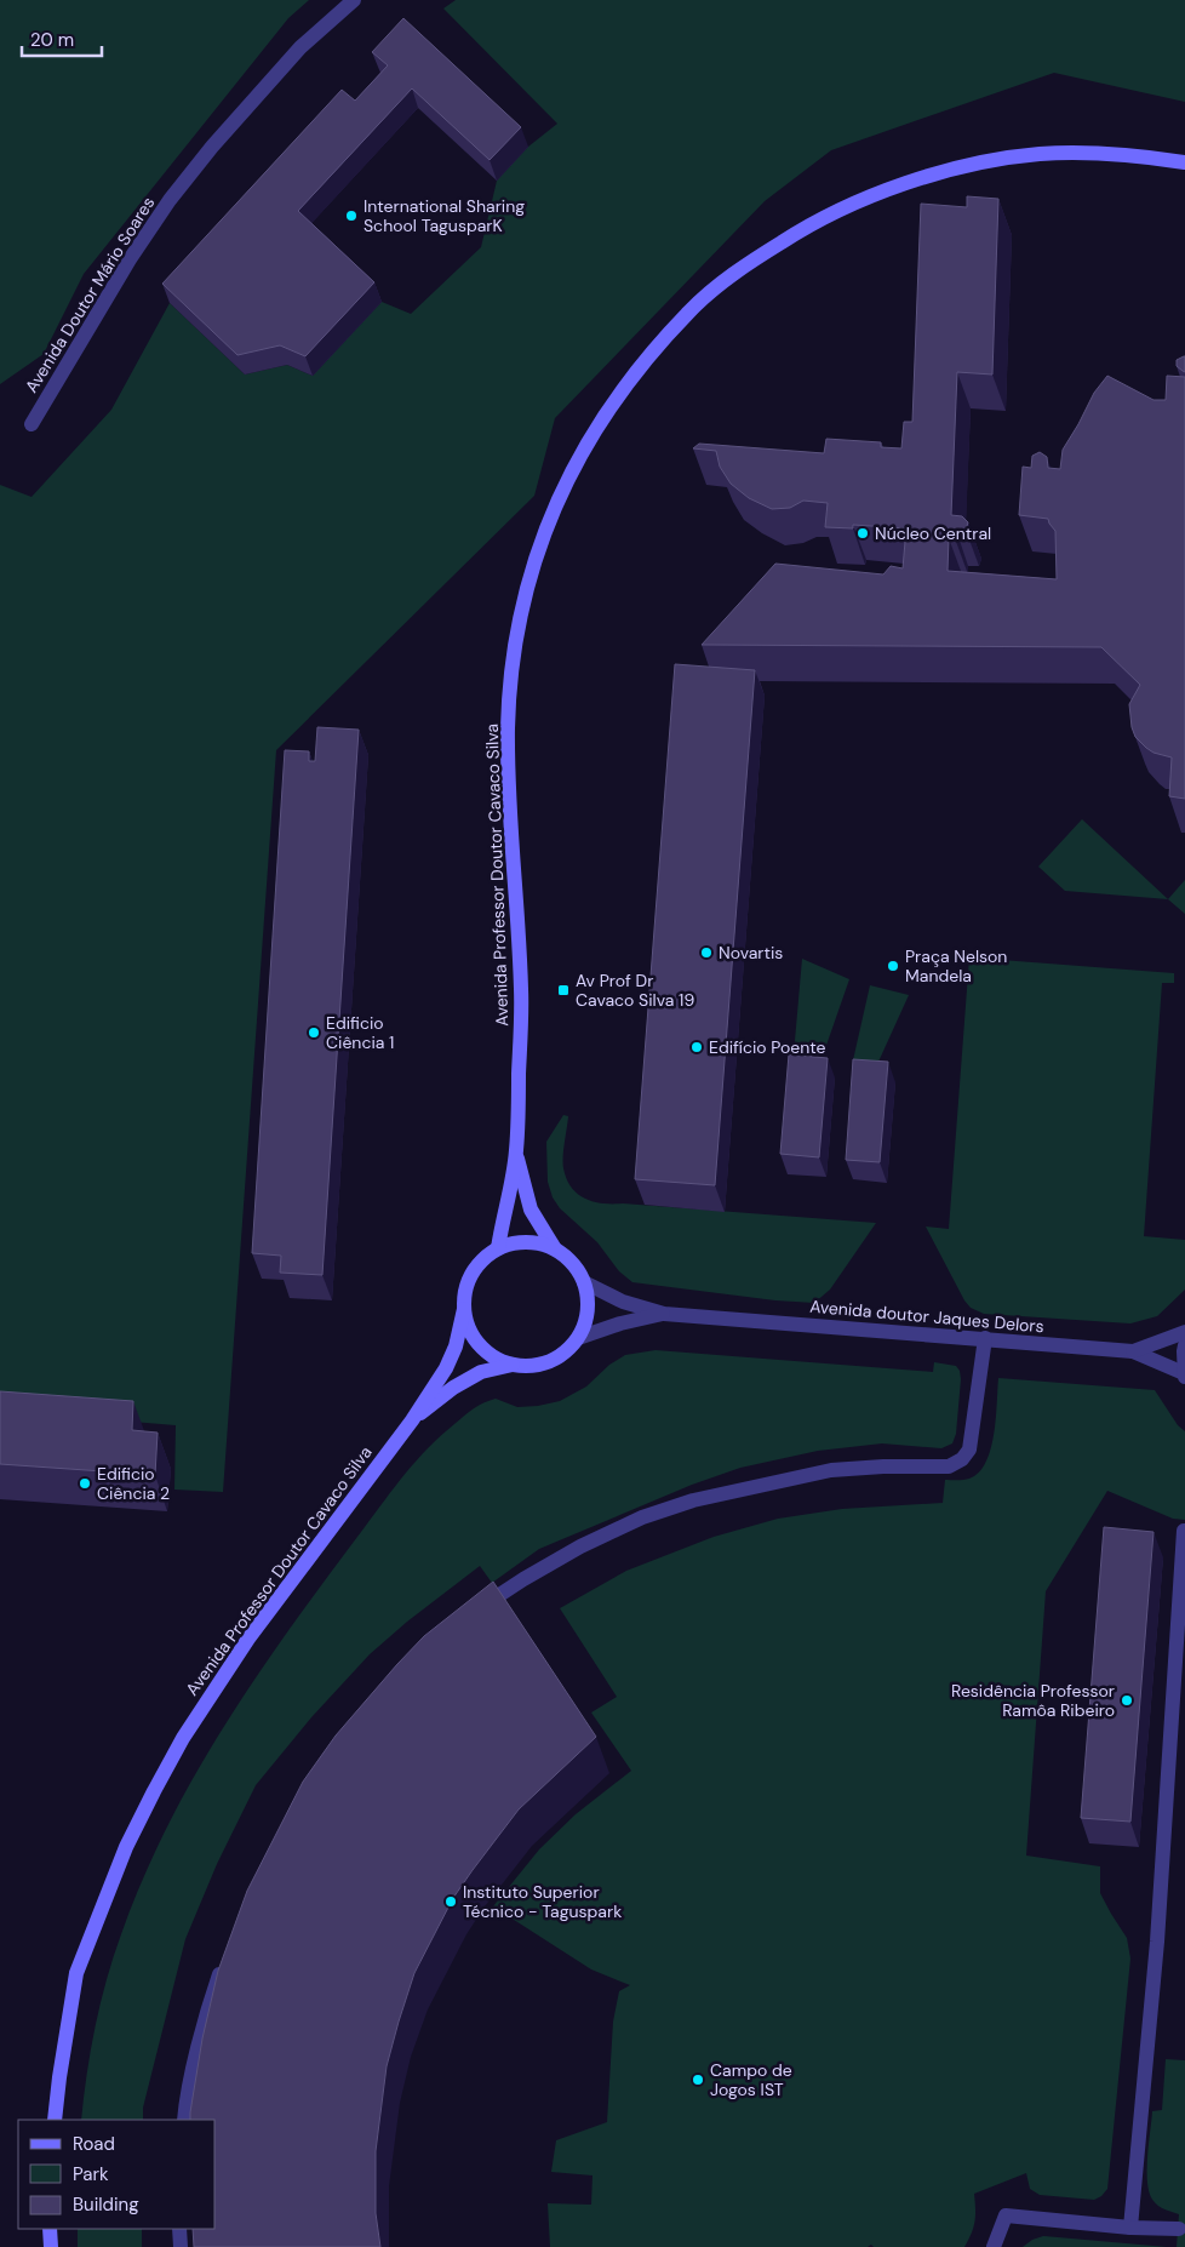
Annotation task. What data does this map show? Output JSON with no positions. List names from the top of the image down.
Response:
{
  "streets": {
    "main road": ["Avenida Professor Doutor Cavaco Silva"],
    "street": ["Avenida Doutor Mário Soares", "Avenida doutor Jaques Delors"]
  },
  "crossings": [
    ["Avenida Professor Doutor Cavaco Silva", "Avenida doutor Jaques Delors"]
  ],
  "places": {
    "other": [
      "International Sharing School TagusparK",
      "Núcleo Central",
      "Novartis",
      "Praça Nelson Mandela",
      "Edificio Ciência 1",
      "Edifício Poente",
      "Edificio Ciência 2",
      "Residência Professor Ramôa Ribeiro",
      "Instituto Superior Técnico - Taguspark",
      "Campo de Jogos IST"
    ],
    "transit": ["Av Prof Dr Cavaco Silva 19"]
  },
  "legend": ["Road", "Park", "Building"],
  "scale_bar": "20 m"
}
